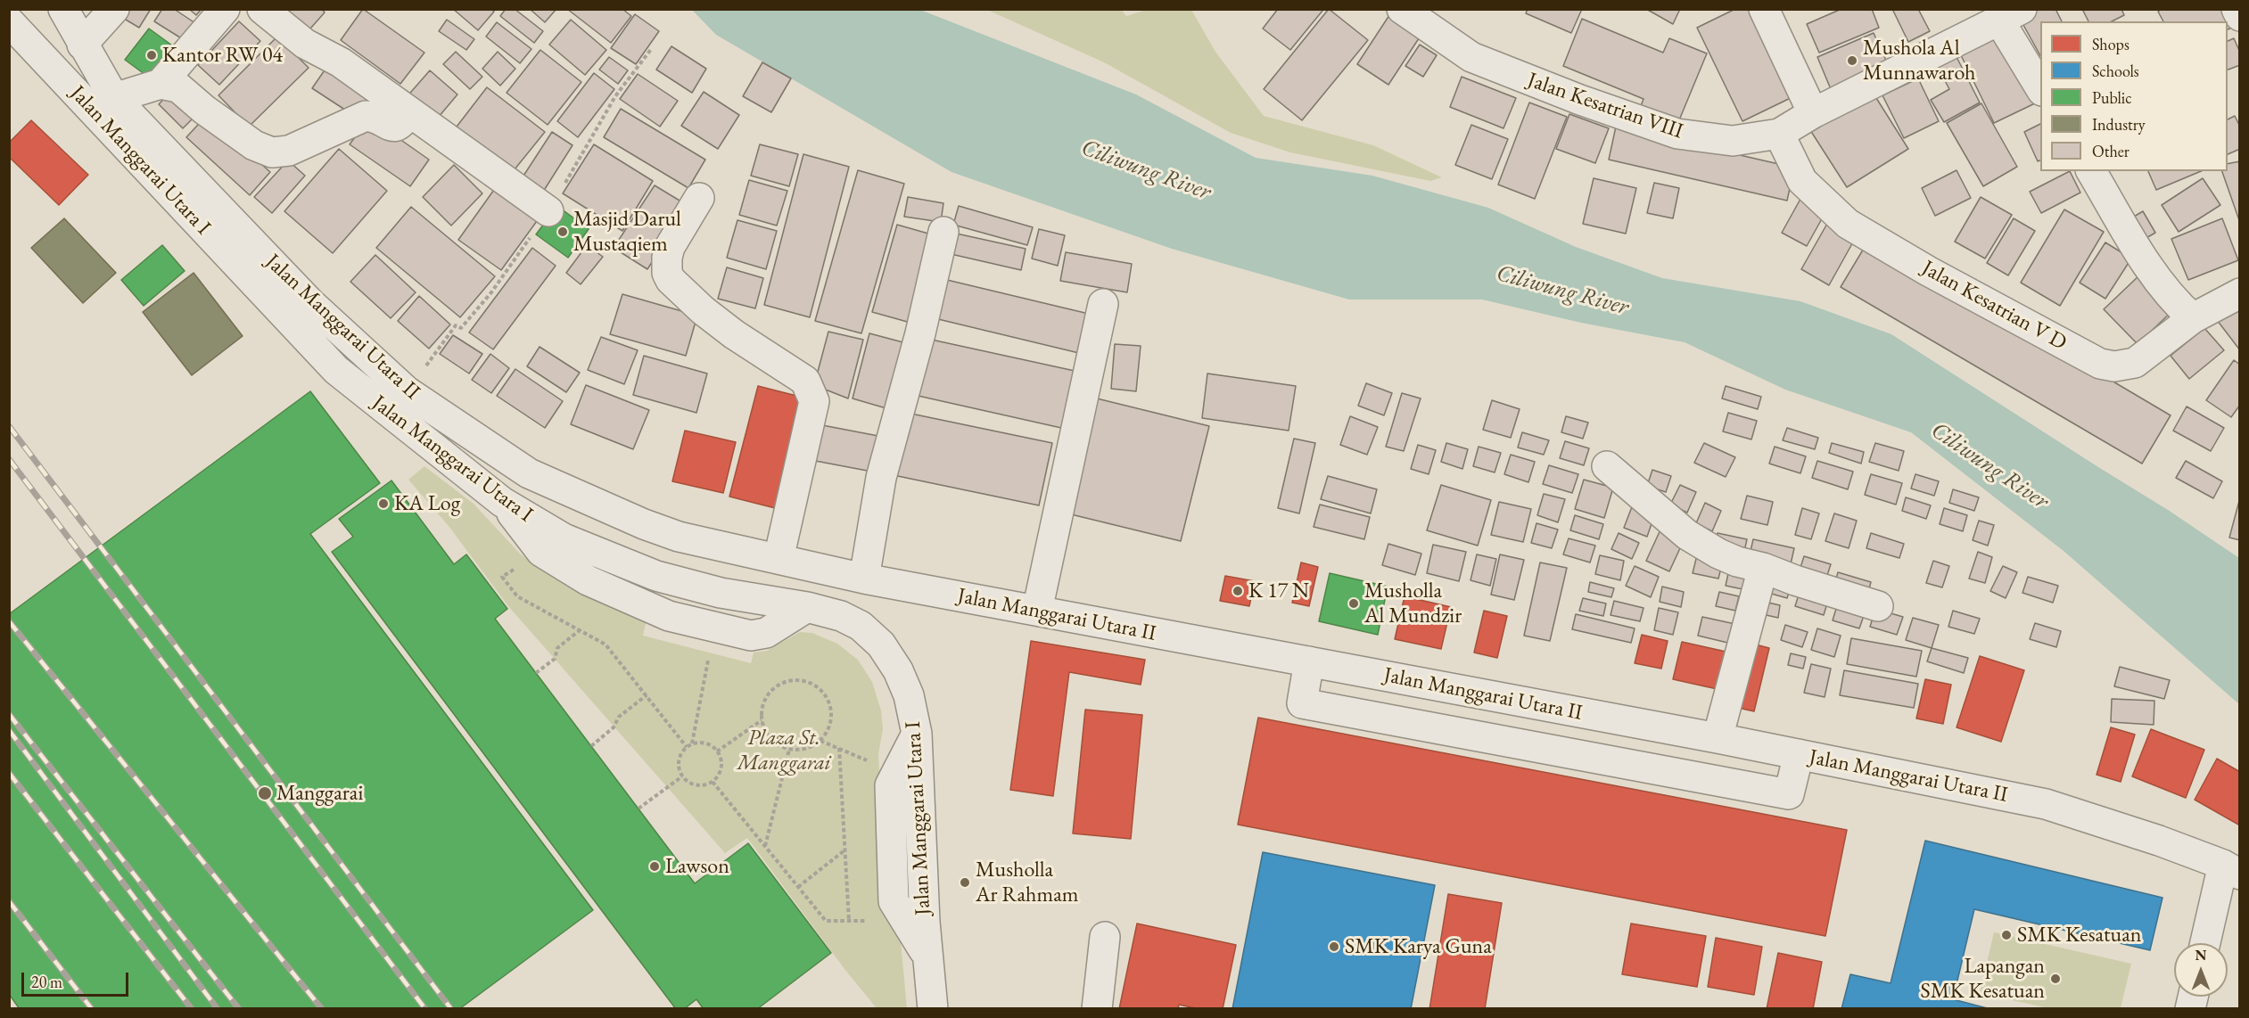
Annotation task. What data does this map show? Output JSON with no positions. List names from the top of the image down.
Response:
{
  "streets": {
    "street": [
      "Jalan Kesatrian VIII",
      "Jalan Manggarai Utara I",
      "Jalan Kesatrian V D",
      "Jalan Manggarai Utara II"
    ]
  },
  "crossings": [
    ["Jalan Kesatrian VIII", "Jalan Kesatrian V D"]
  ],
  "water": ["Ciliwung River"],
  "parks": ["Plaza St. Manggarai"],
  "places": [
    "Kantor RW 04",
    "Mushola Al Munnawaroh",
    "Masjid Darul Mustaqiem",
    "KA Log",
    "K 17 N",
    "Musholla Al Mundzir",
    "Manggarai",
    "Lawson",
    "Musholla Ar Rahmam",
    "SMK Kesatuan",
    "SMK Karya Guna",
    "Lapangan SMK Kesatuan"
  ],
  "legend": [
    "Shops",
    "Schools",
    "Public",
    "Industry",
    "Other"
  ],
  "scale_bar": "20 m",
  "north": "top"
}
